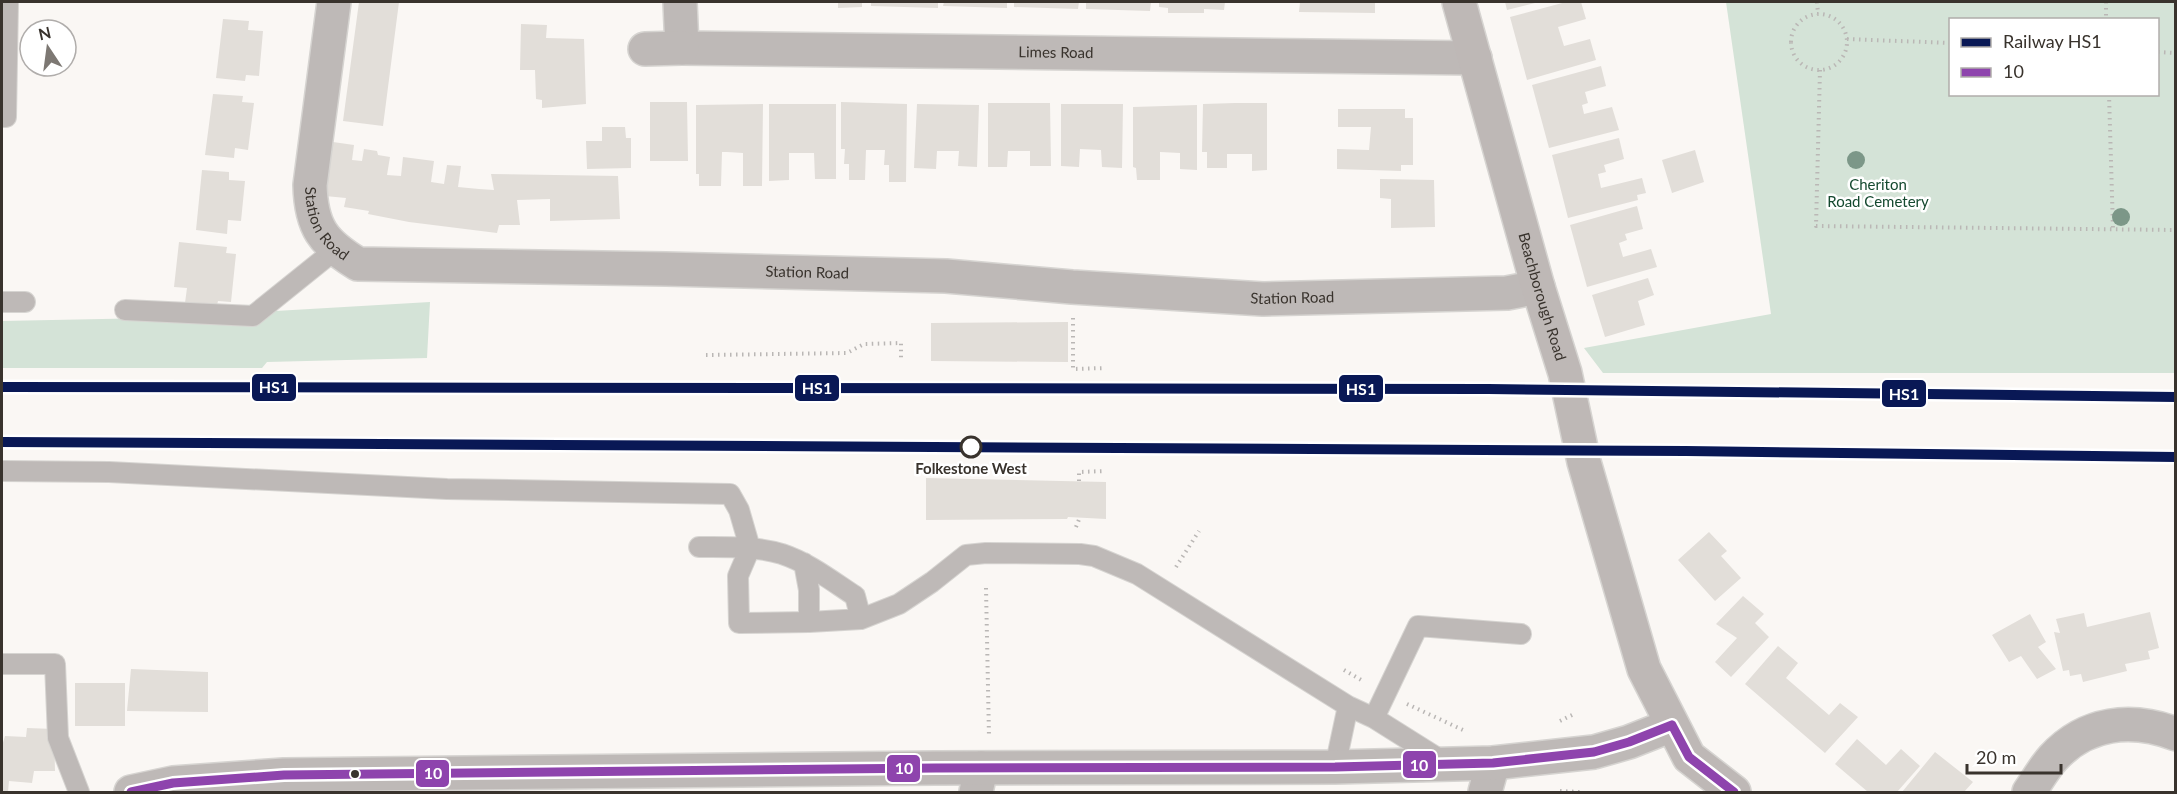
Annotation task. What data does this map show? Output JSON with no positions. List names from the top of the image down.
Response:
{
  "streets": {
    "main road": ["Beachborough Road"],
    "street": ["Limes Road", "Station Road"]
  },
  "crossings": [
    ["Limes Road", "Beachborough Road"],
    ["Station Road", "Beachborough Road"]
  ],
  "parks": ["Cheriton Road Cemetery"],
  "places": ["Folkestone West"],
  "lines": ["rail line HS1", "transit line 10"],
  "legend": ["Railway HS1", "10"],
  "scale_bar": "20 m",
  "north": "top"
}
